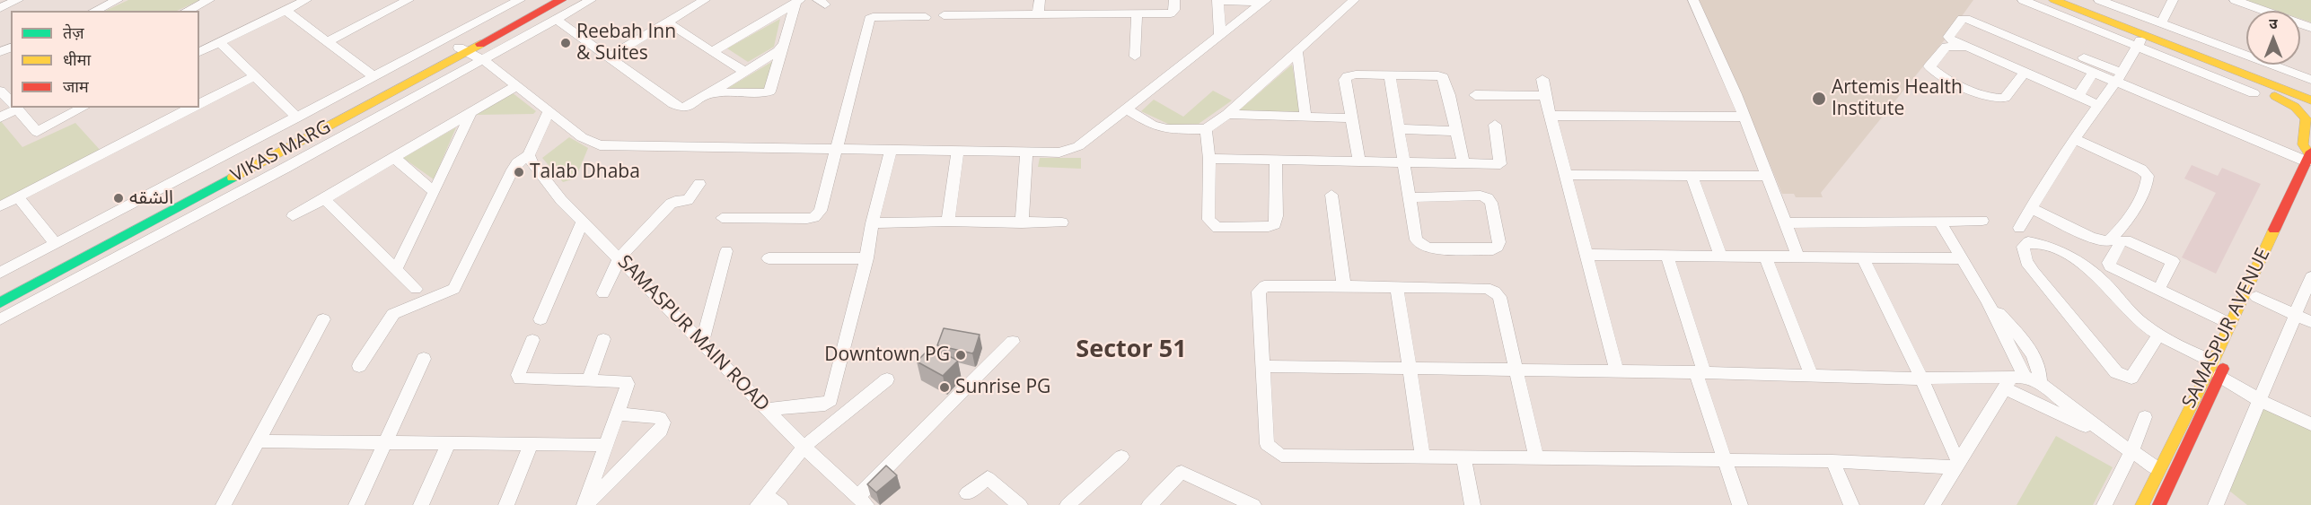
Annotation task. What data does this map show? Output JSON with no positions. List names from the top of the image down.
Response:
{
  "streets": {
    "main road": ["VIKAS MARG", "SAMASPUR AVENUE"],
    "street": ["SAMASPUR MAIN ROAD"]
  },
  "districts": ["Sector 51"],
  "places": [
    "Reebah Inn & Suites",
    "Artemis Health Institute",
    "Talab Dhaba",
    "الشقه",
    "Downtown PG",
    "Sunrise PG"
  ],
  "legend": ["तेज़", "धीमा", "जाम"],
  "north": "top"
}
